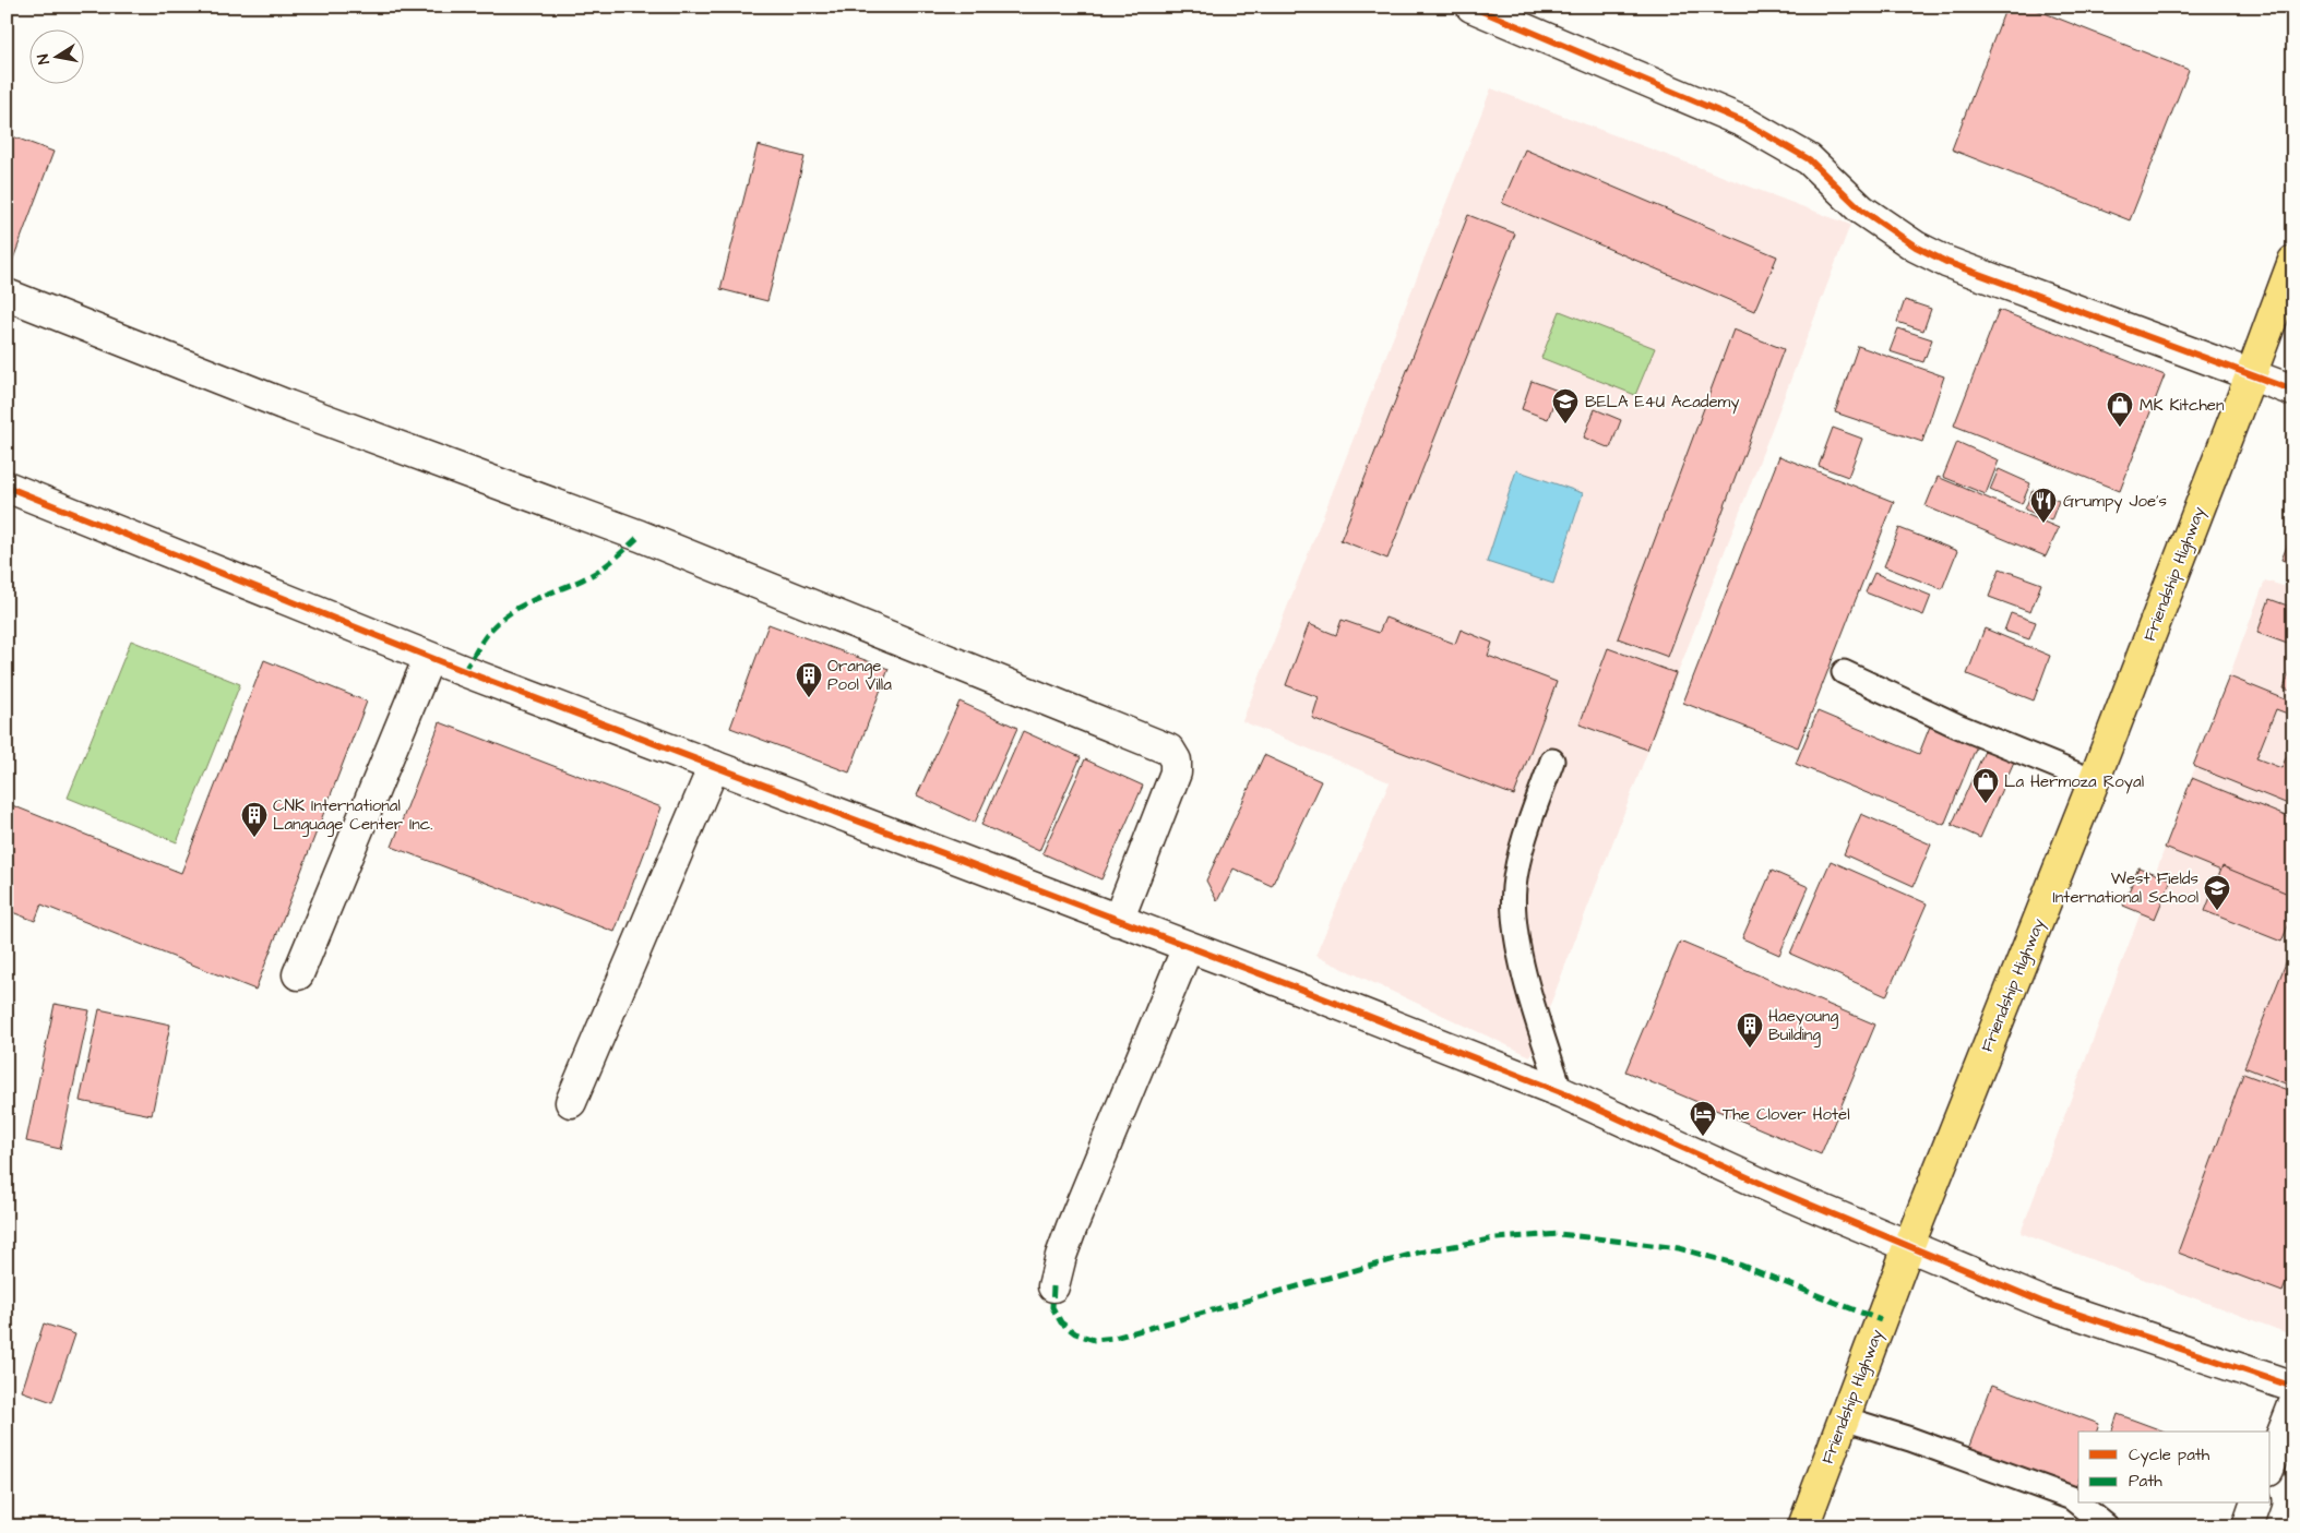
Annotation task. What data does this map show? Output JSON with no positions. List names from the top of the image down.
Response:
{
  "streets": {
    "main road": ["Friendship Highway"]
  },
  "places": {
    "school or university": ["BELA E4U Academy", "West Fields International School"],
    "shop": ["MK Kitchen", "La Hermoza Royal"],
    "restaurant": ["Grumpy Joe's"],
    "building": ["Orange Pool Villa", "CNK International Language Center Inc.", "Haeyoung Building"],
    "hotel": ["The Clover Hotel"]
  },
  "legend": ["Cycle path", "Path"],
  "north": "left"
}
